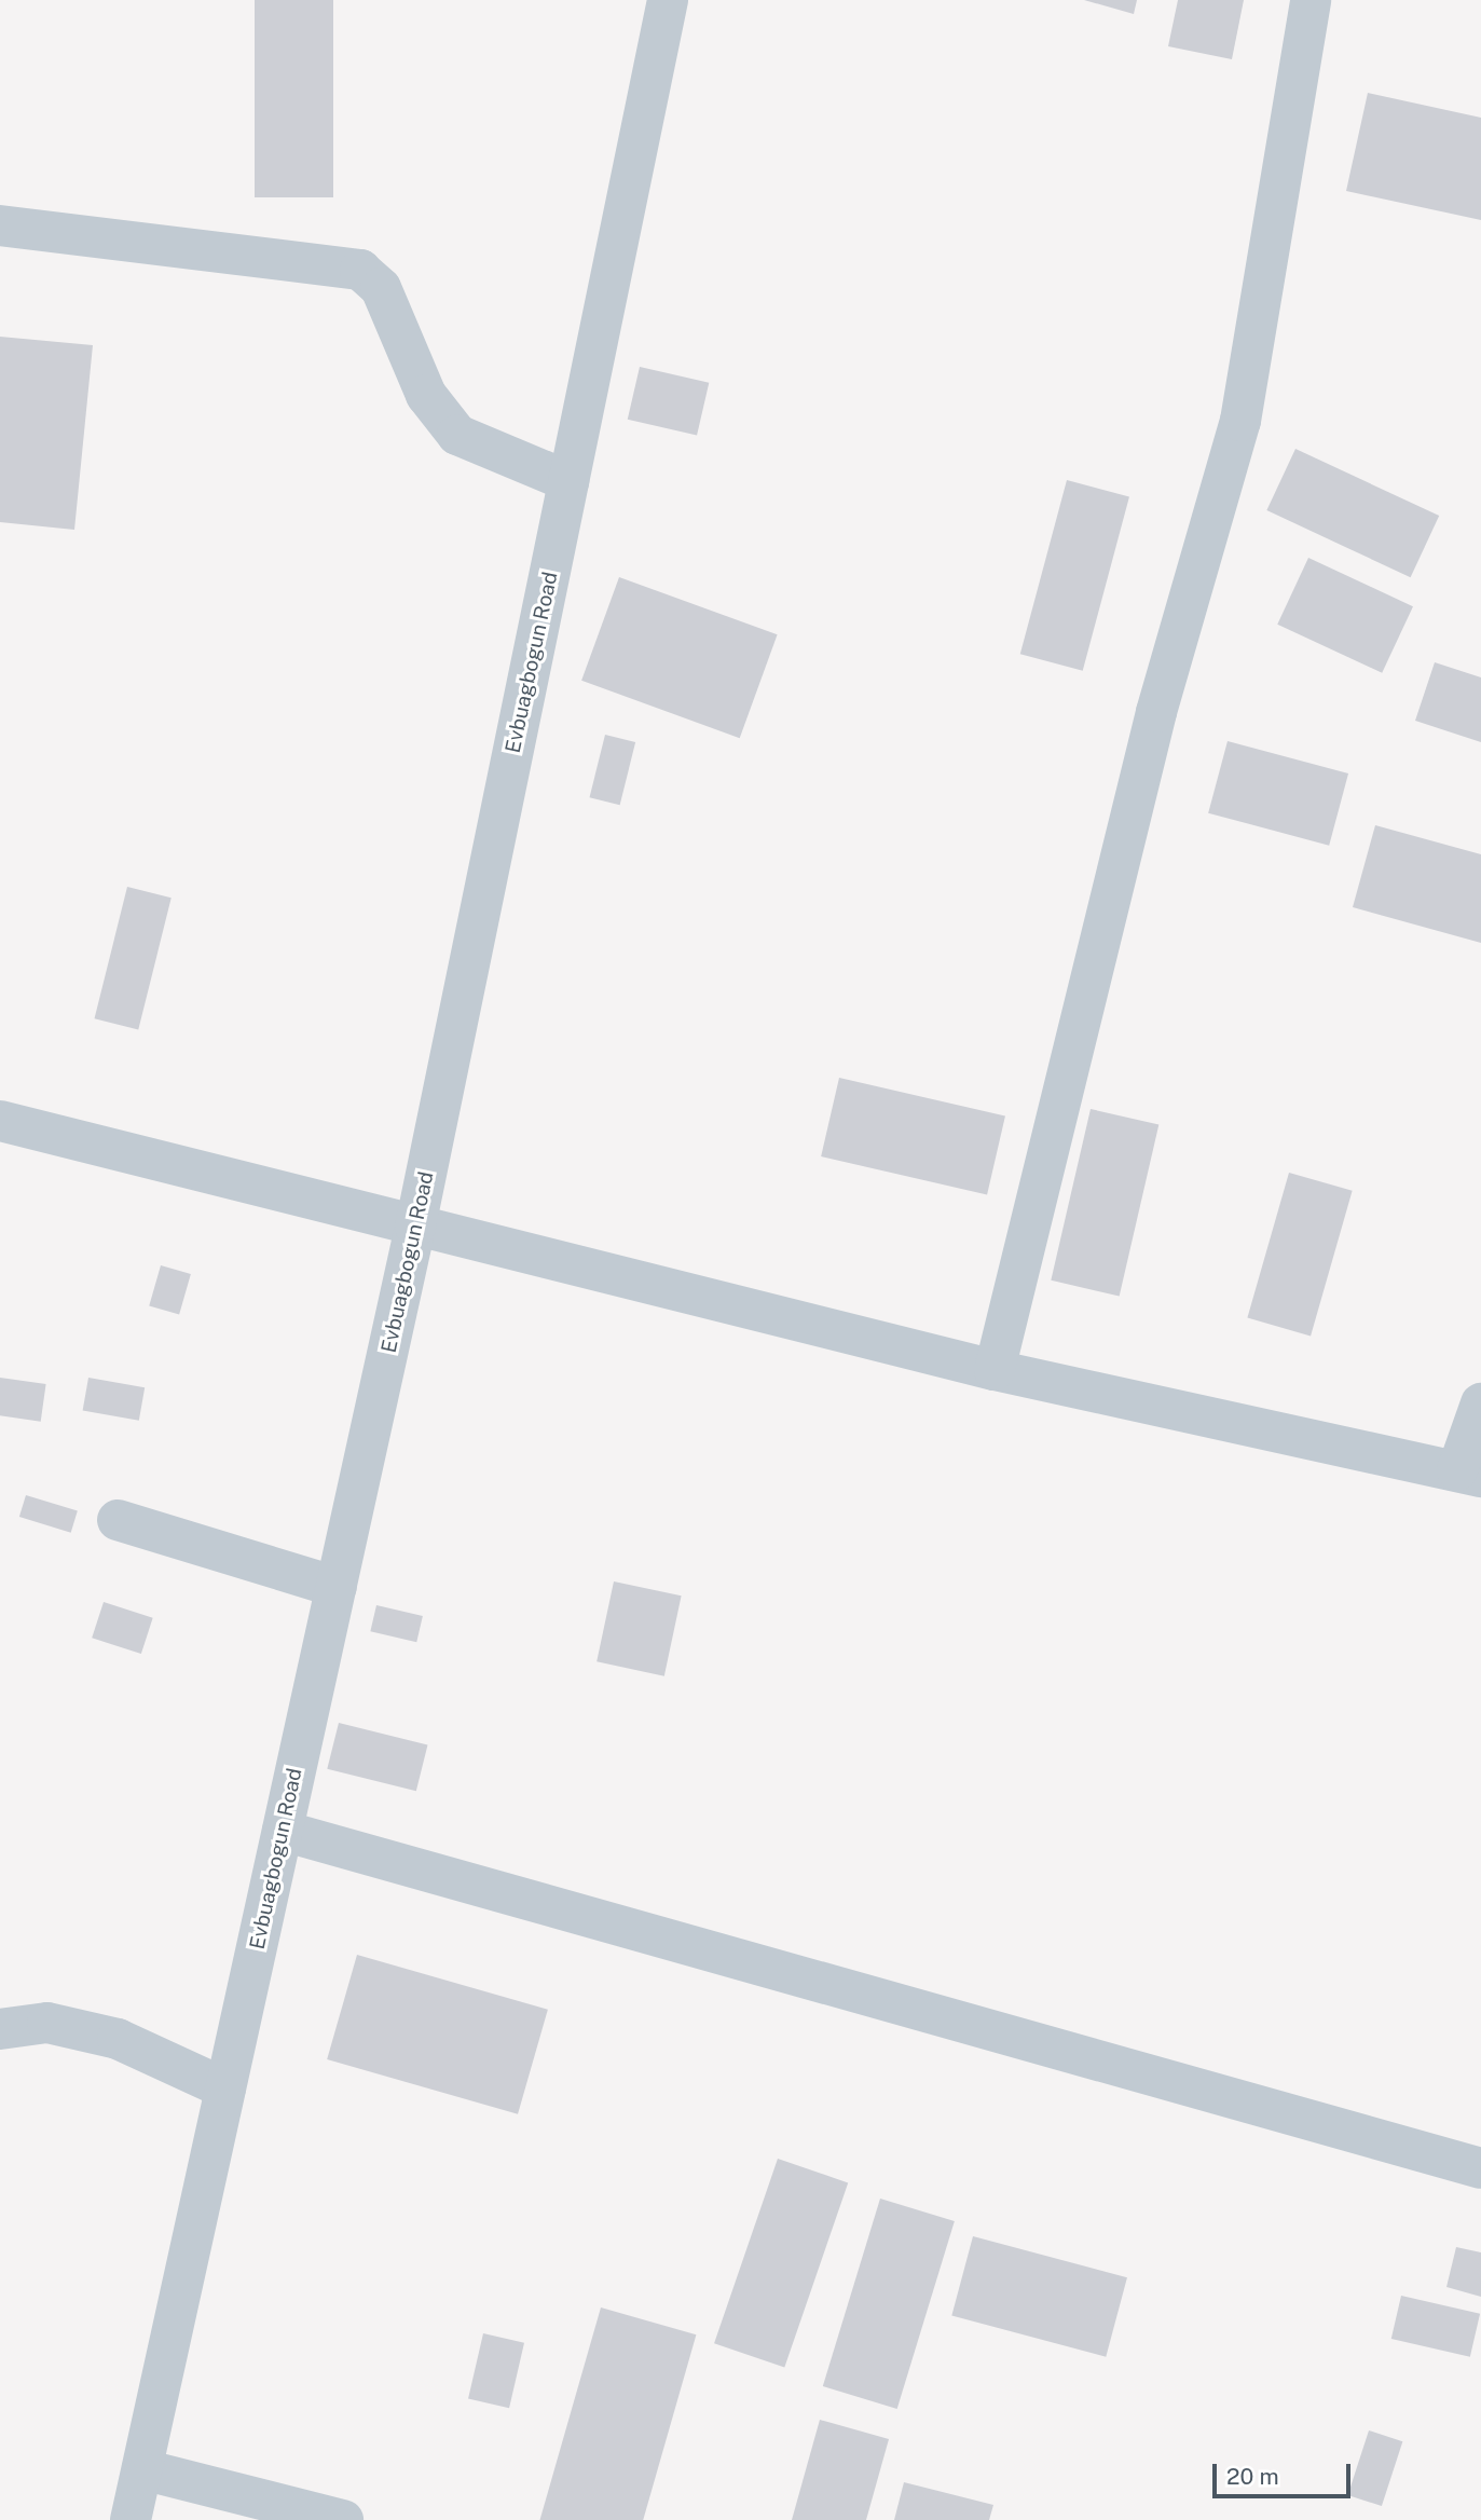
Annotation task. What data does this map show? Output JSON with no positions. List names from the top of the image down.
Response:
{
  "streets": {
    "street": ["Evbuagbogun Road"]
  },
  "scale_bar": "20 m"
}
